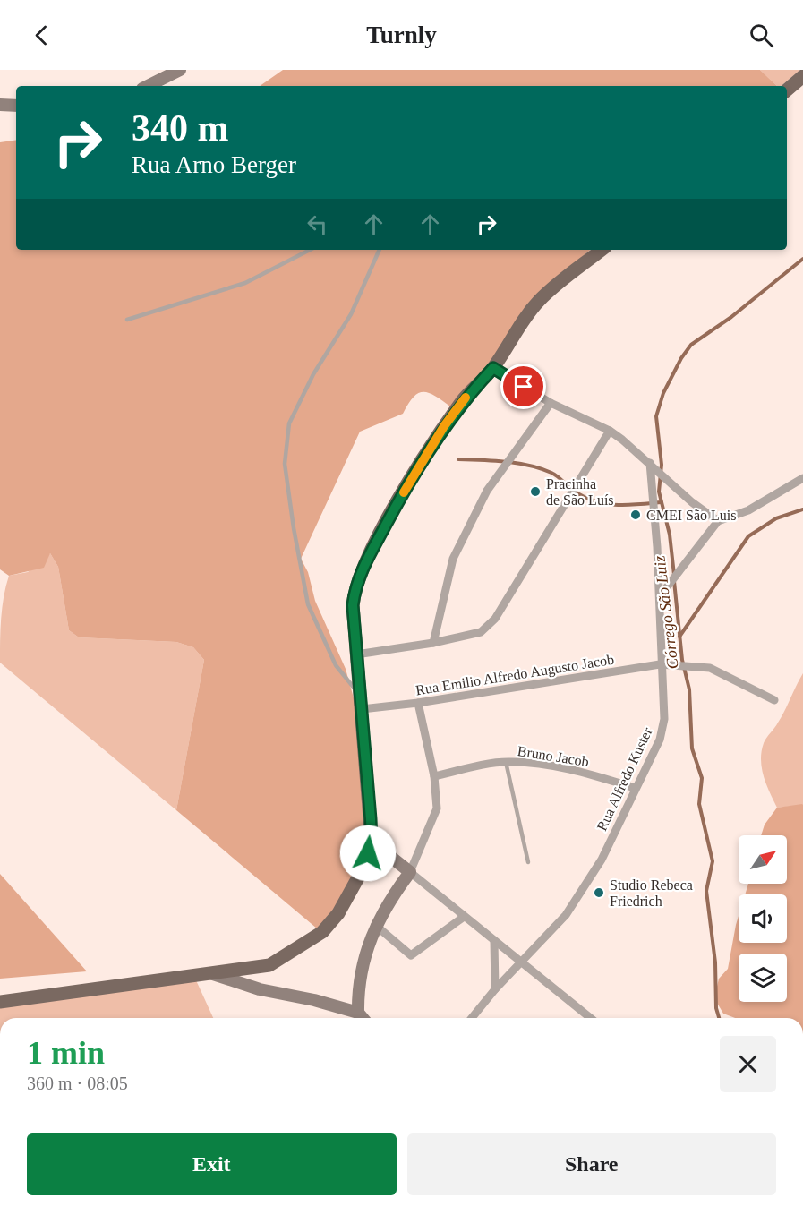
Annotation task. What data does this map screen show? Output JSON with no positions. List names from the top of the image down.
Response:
{
  "streets": {
    "street": ["Rua Emilio Alfredo Augusto Jacob", "Bruno Jacob", "Rua Alfredo Kuster"]
  },
  "crossings": [
    ["Rua Emilio Alfredo Augusto Jacob", "Rua Alfredo Kuster"],
    ["Bruno Jacob", "Rua Alfredo Kuster"]
  ],
  "water": ["Córrego São Luiz"],
  "places": ["Pracinha de São Luís", "CMEI São Luis", "Studio Rebeca Friedrich"],
  "north": "top right",
  "page": {
    "header": "Turnly",
    "turn": ["340 m", "Rua Arno Berger"],
    "heading": ["1 min", "360 m · 08:05"],
    "buttons": ["Exit", "Share"]
  }
}
